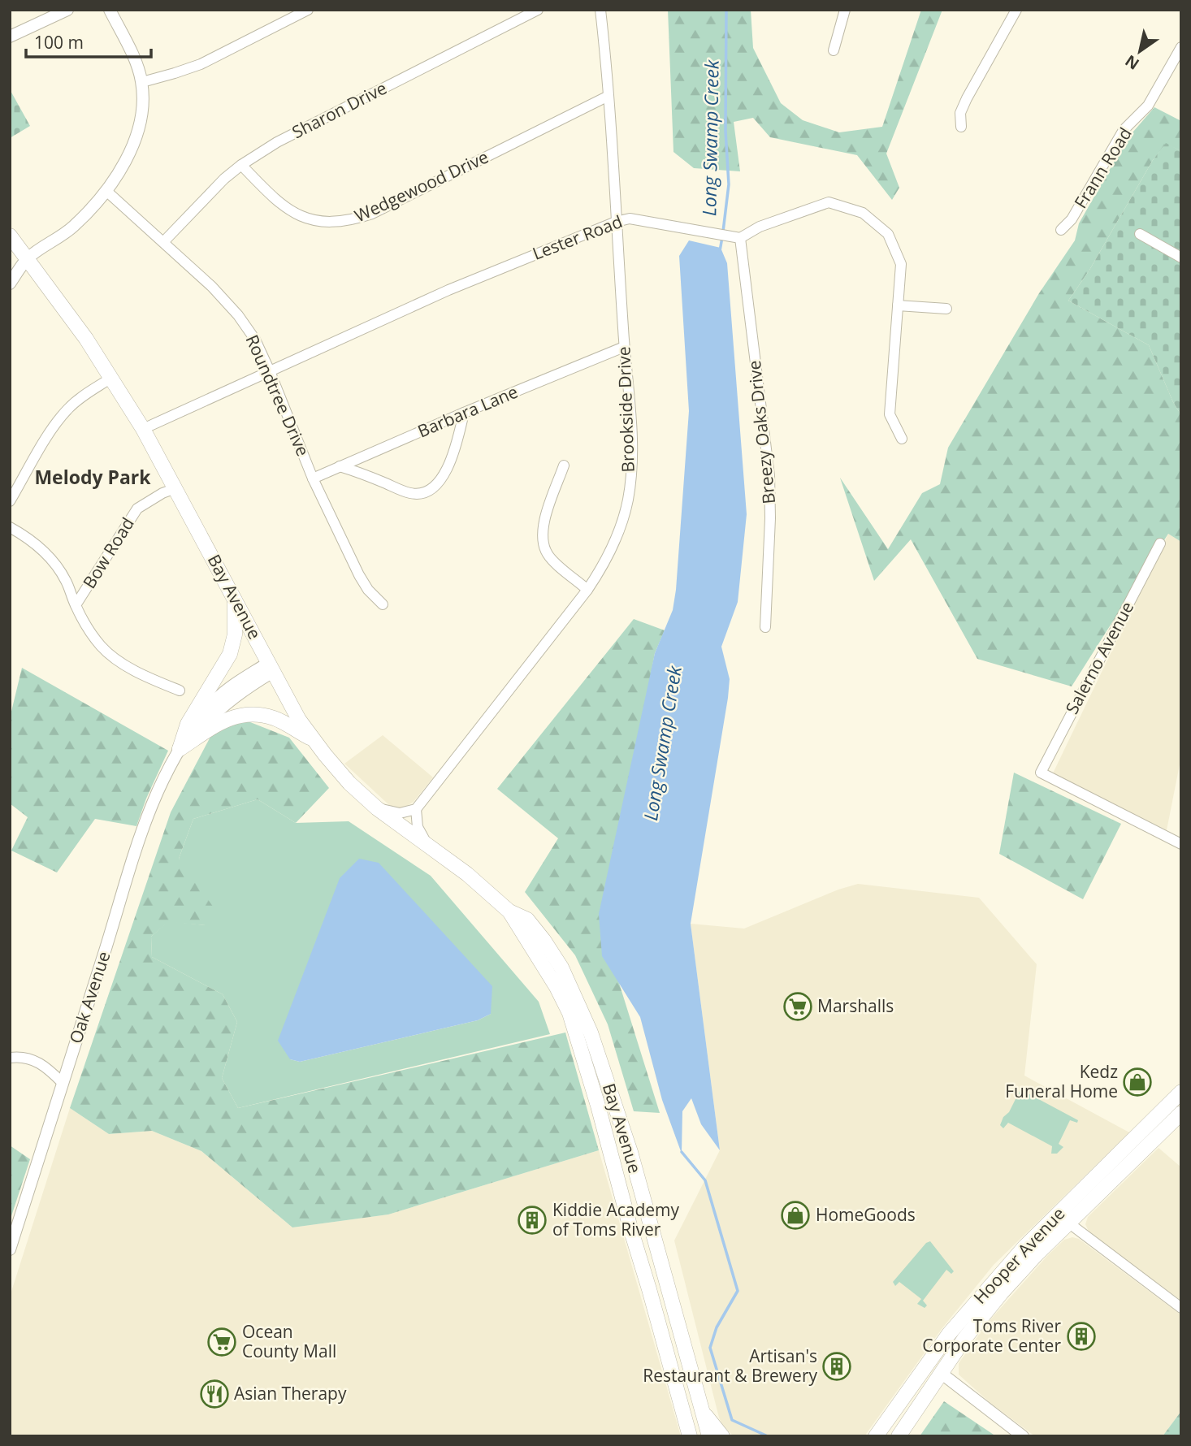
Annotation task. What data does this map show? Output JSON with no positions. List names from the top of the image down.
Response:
{
  "streets": {
    "main road": ["Bay Avenue", "Hooper Avenue"],
    "street": [
      "Sharon Drive",
      "Frann Road",
      "Wedgewood Drive",
      "Lester Road",
      "Roundtree Drive",
      "Brookside Drive",
      "Barbara Lane",
      "Breezy Oaks Drive",
      "Bow Road",
      "Salerno Avenue",
      "Oak Avenue"
    ]
  },
  "crossings": [
    ["Sharon Drive", "Wedgewood Drive"],
    ["Sharon Drive", "Roundtree Drive"],
    ["Wedgewood Drive", "Brookside Drive"],
    ["Lester Road", "Roundtree Drive"],
    ["Lester Road", "Brookside Drive"],
    ["Lester Road", "Breezy Oaks Drive"],
    ["Lester Road", "Bay Avenue"],
    ["Roundtree Drive", "Barbara Lane"],
    ["Brookside Drive", "Barbara Lane"],
    ["Bow Road", "Bay Avenue"],
    ["Bay Avenue", "Oak Avenue"]
  ],
  "districts": ["Melody Park"],
  "water": ["Long Swamp Creek"],
  "places": {
    "supermarket": ["Marshalls", "Ocean County Mall"],
    "shop": ["Kedz Funeral Home", "HomeGoods"],
    "building": ["Kiddie Academy of Toms River", "Toms River Corporate Center", "Artisan's Restaurant & Brewery"],
    "restaurant": ["Asian Therapy"]
  },
  "scale_bar": "100 m",
  "north": "bottom left"
}
